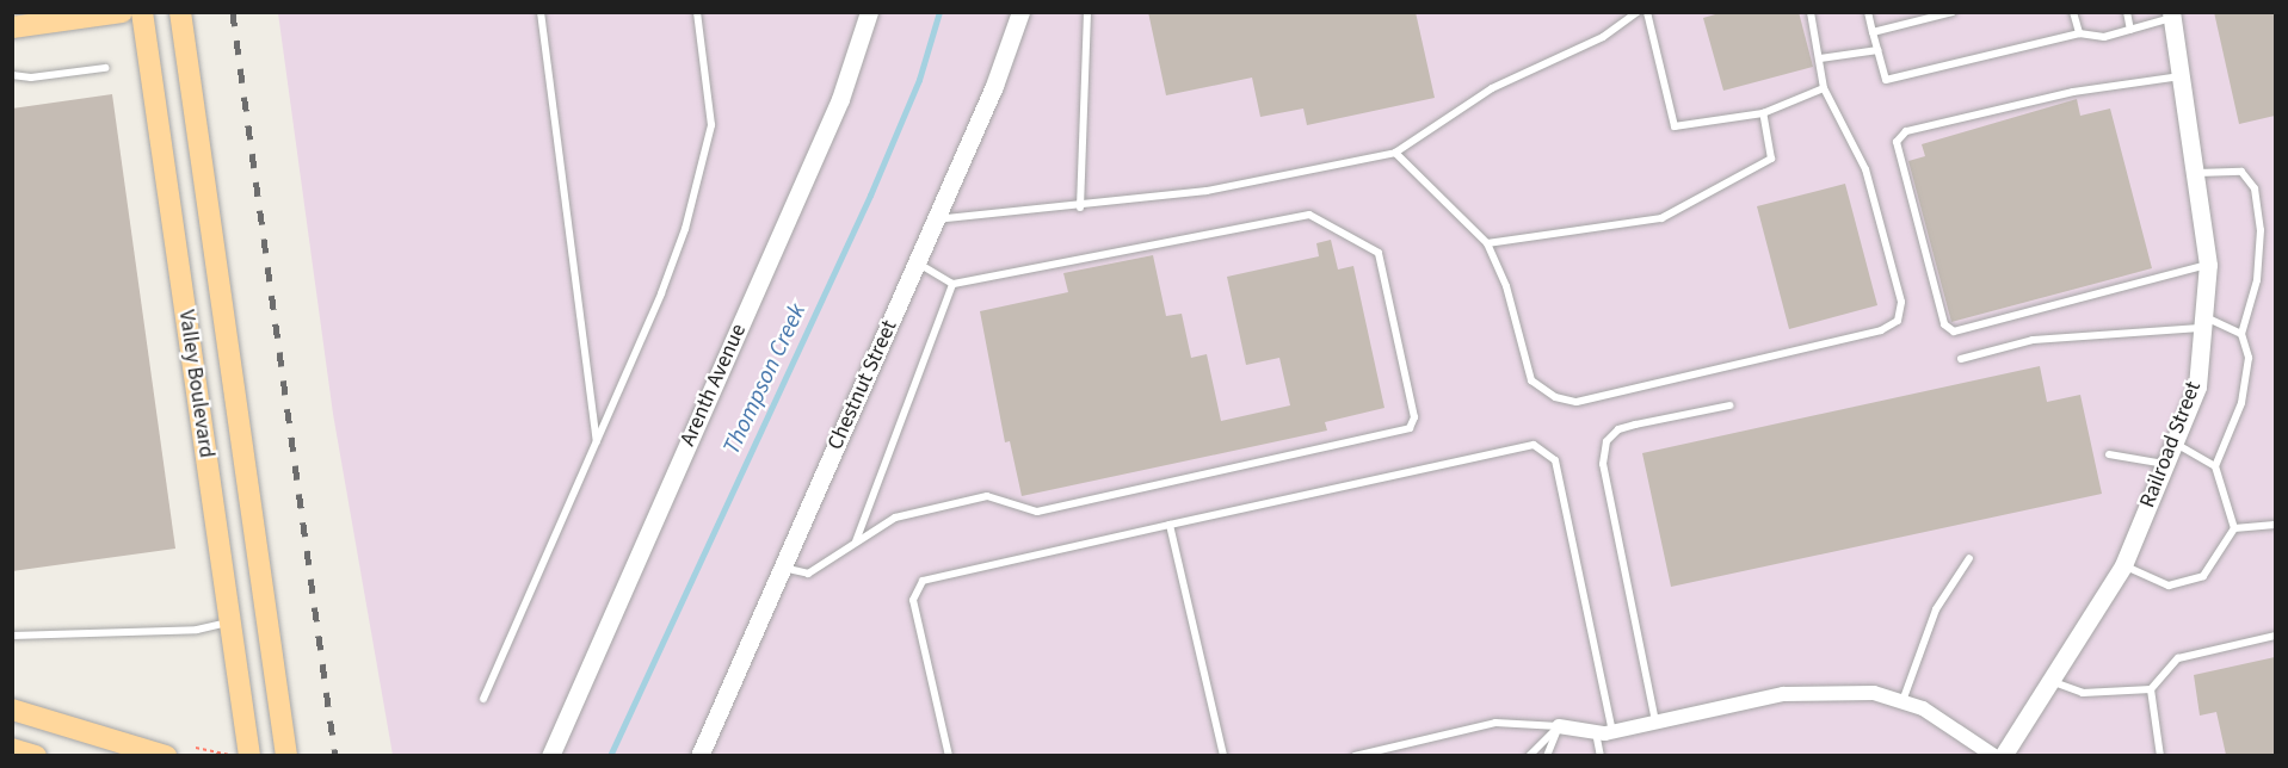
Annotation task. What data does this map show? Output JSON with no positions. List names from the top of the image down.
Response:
{
  "streets": {
    "main road": ["Valley Boulevard"],
    "street": ["Arenth Avenue", "Chestnut Street", "Railroad Street"]
  },
  "water": ["Thompson Creek"]
}
